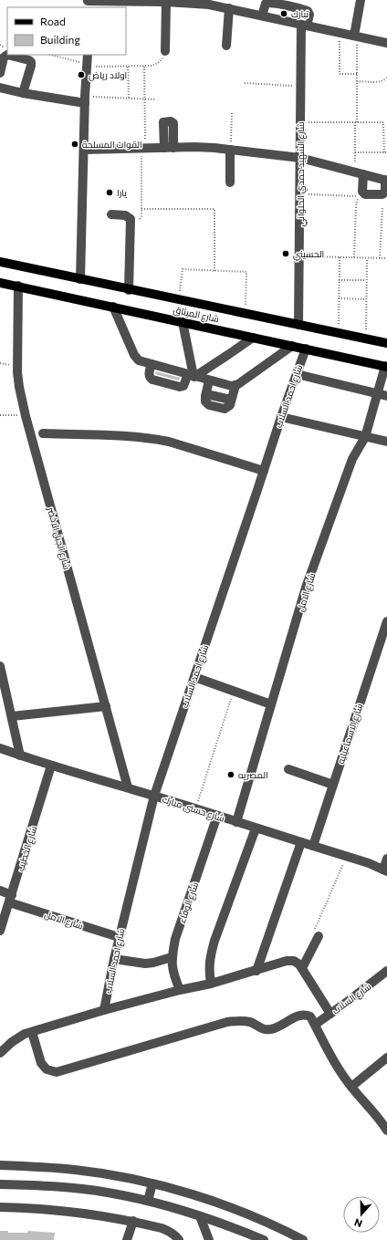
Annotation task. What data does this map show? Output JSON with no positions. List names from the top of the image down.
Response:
{
  "streets": {
    "main road": ["شارع الميثاق"],
    "street": [
      "شارع الشهيد حمدي الحلواني",
      "شارع احمد السلاب",
      "شارع الجبل الاخضر",
      "شارع الامل",
      "شارع الاسماعيليه",
      "شارع حسنى مبارك",
      "شارع الخطيب",
      "شارع الوفاء",
      "شارع السلاب"
    ]
  },
  "crossings": [
    ["شارع الشهيد حمدي الحلواني", "شارع الميثاق"],
    ["شارع الميثاق", "شارع احمد السلاب"],
    ["شارع الميثاق", "شارع الجبل الاخضر"],
    ["شارع الميثاق", "شارع الامل"],
    ["شارع احمد السلاب", "شارع الامل"],
    ["شارع احمد السلاب", "شارع حسنى مبارك"],
    ["شارع الجبل الاخضر", "شارع حسنى مبارك"],
    ["شارع الامل", "شارع حسنى مبارك"],
    ["شارع الامل", "شارع الخطيب"],
    ["شارع الاسماعيليه", "شارع حسنى مبارك"],
    ["شارع حسنى مبارك", "شارع الخطيب"],
    ["شارع حسنى مبارك", "شارع الوفاء"]
  ],
  "places": [
    "تبارك",
    "اولاد رياض",
    "القوات المسلحة",
    "يارا",
    "الحسيني",
    "المصريه"
  ],
  "legend": ["Road", "Building"],
  "north": "bottom"
}
